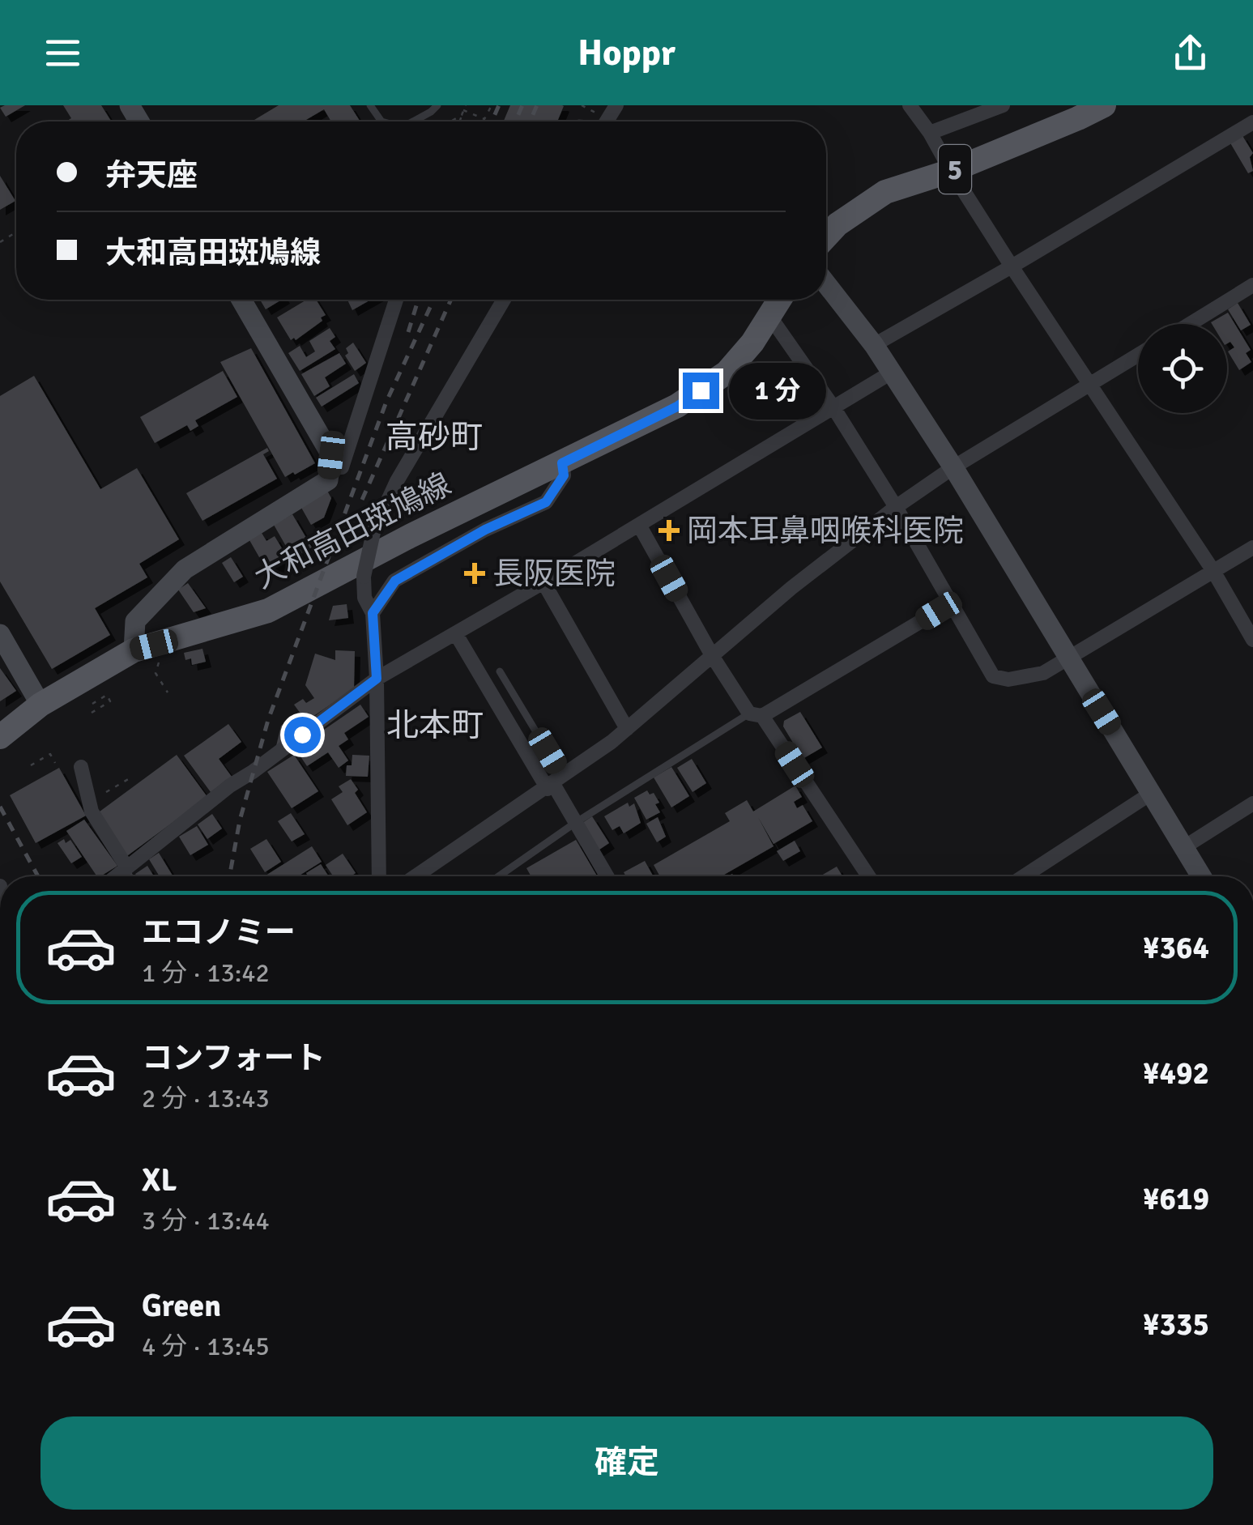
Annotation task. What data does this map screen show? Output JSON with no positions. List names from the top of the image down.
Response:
{
  "streets": {
    "main road": ["5", "大和高田斑鳩線"]
  },
  "districts": ["高砂町", "北本町"],
  "places": {
    "health": ["岡本耳鼻咽喉科医院", "長阪医院"]
  },
  "page": {
    "header": "Hoppr",
    "banner": ["弁天座", "大和高田斑鳩線"],
    "bubble": "1 分",
    "list": [
      {
        "name": "エコノミー",
        "note": "1 分 · 13:42",
        "value": "¥364"
      },
      {
        "name": "コンフォート",
        "note": "2 分 · 13:43",
        "value": "¥492"
      },
      {
        "name": "XL",
        "note": "3 分 · 13:44",
        "value": "¥619"
      },
      {
        "name": "Green",
        "note": "4 分 · 13:45",
        "value": "¥335"
      }
    ],
    "buttons": "確定"
  }
}
